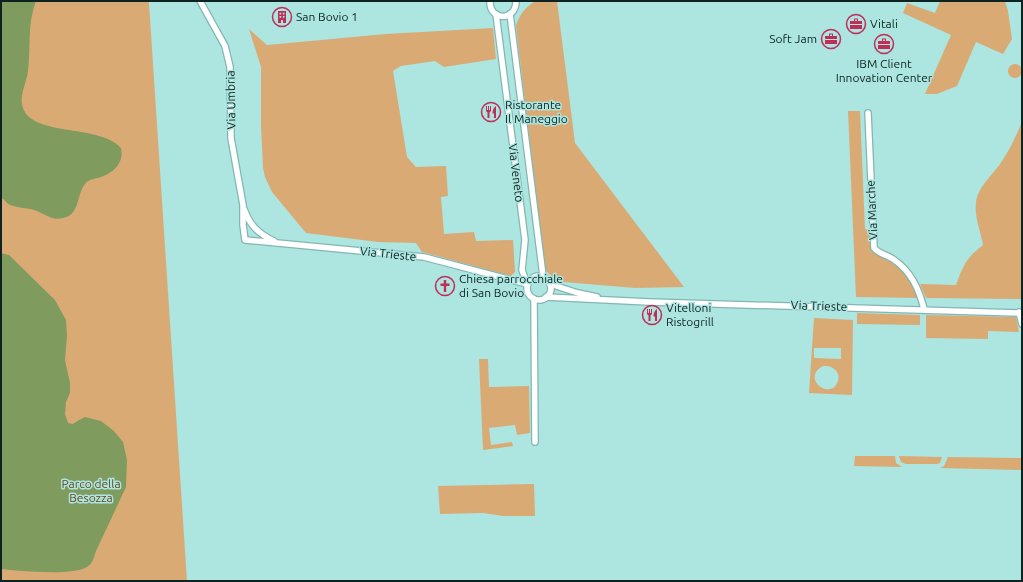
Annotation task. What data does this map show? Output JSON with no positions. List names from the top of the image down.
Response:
{
  "streets": {
    "street": [
      "Via Umbria",
      "Via Veneto",
      "Via Marche",
      "Via Trieste"
    ]
  },
  "crossings": [
    ["Via Umbria", "Via Trieste"],
    ["Via Veneto", "Via Trieste"],
    ["Via Marche", "Via Trieste"]
  ],
  "parks": ["Parco della Besozza"],
  "places": {
    "building": ["San Bovio 1"],
    "office": ["Vitali", "Soft Jam", "IBM Client Innovation Center"],
    "restaurant": ["Ristorante Il Maneggio", "Vitelloni Ristogrill"],
    "church": ["Chiesa parrocchiale di San Bovio"]
  }
}
